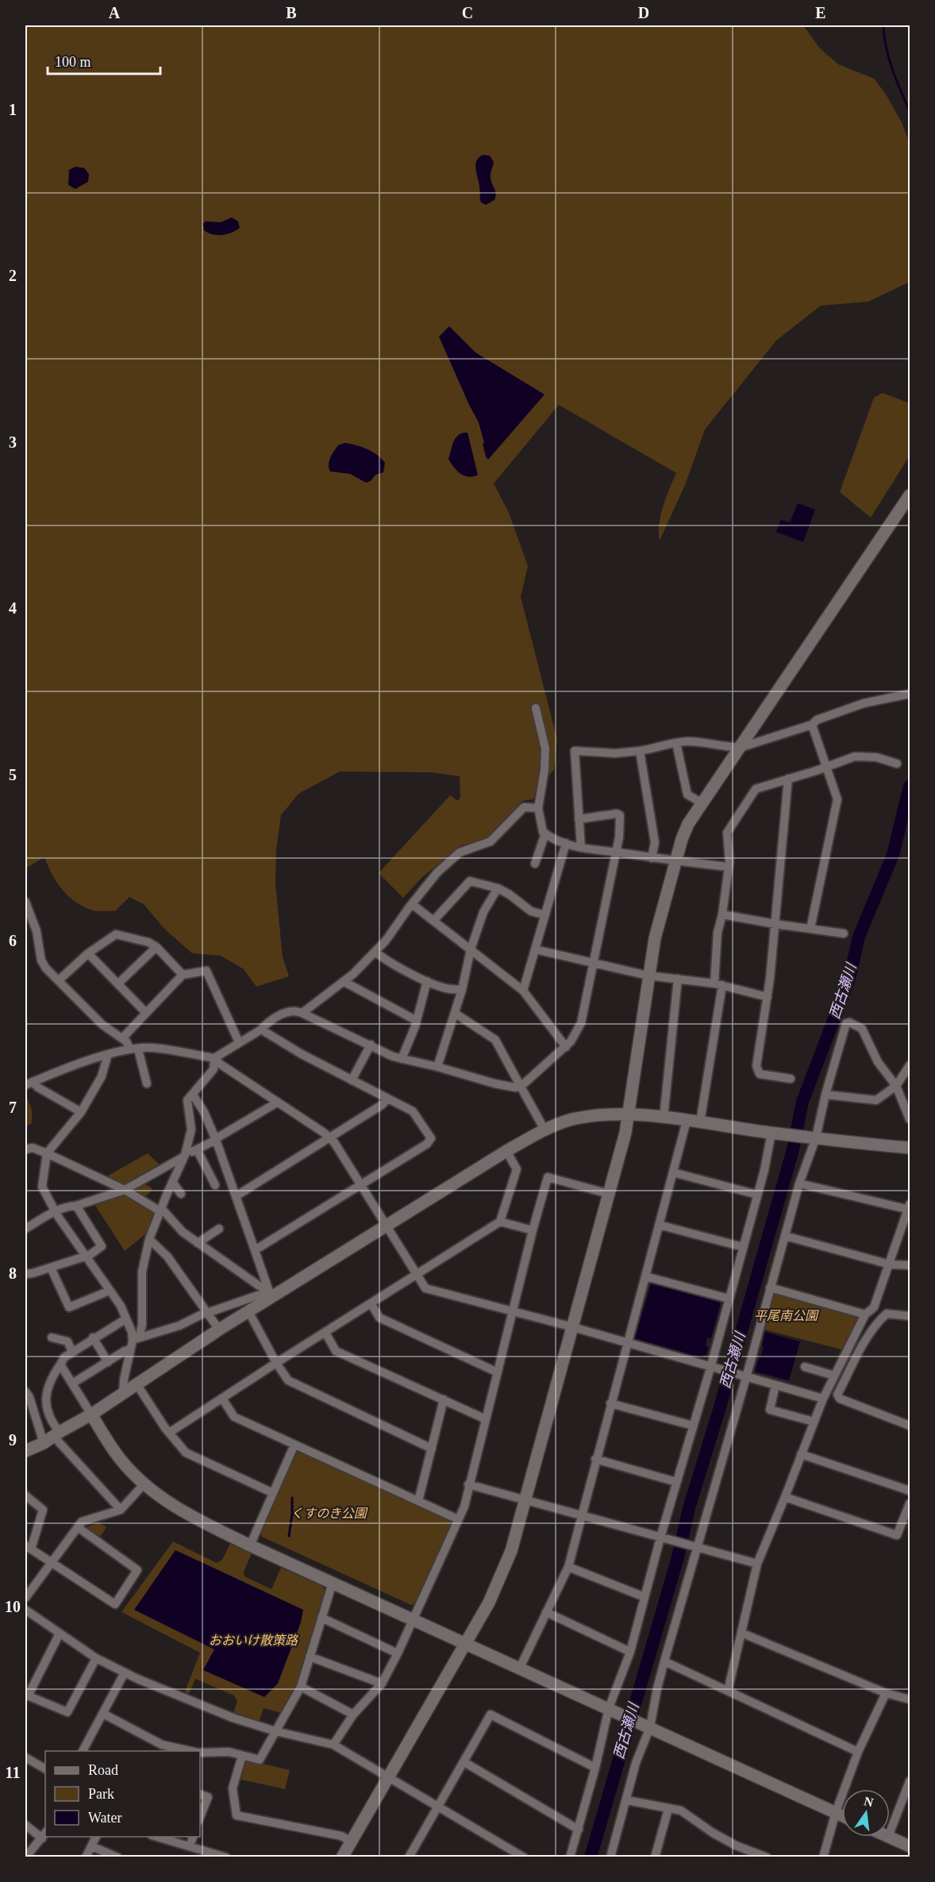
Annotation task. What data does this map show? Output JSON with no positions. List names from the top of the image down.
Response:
{
  "water": ["西古瀬川"],
  "parks": ["平尾南公園", "くすのき公園", "おおいけ散策路"],
  "legend": ["Road", "Park", "Water"],
  "scale_bar": "100 m",
  "north": "top",
  "grid": {
    "columns": [
      "A",
      "B",
      "C",
      "D",
      "E"
    ],
    "rows": [
      "1",
      "2",
      "3",
      "4",
      "5",
      "6",
      "7",
      "8",
      "9",
      "10",
      "11"
    ]
  }
}
